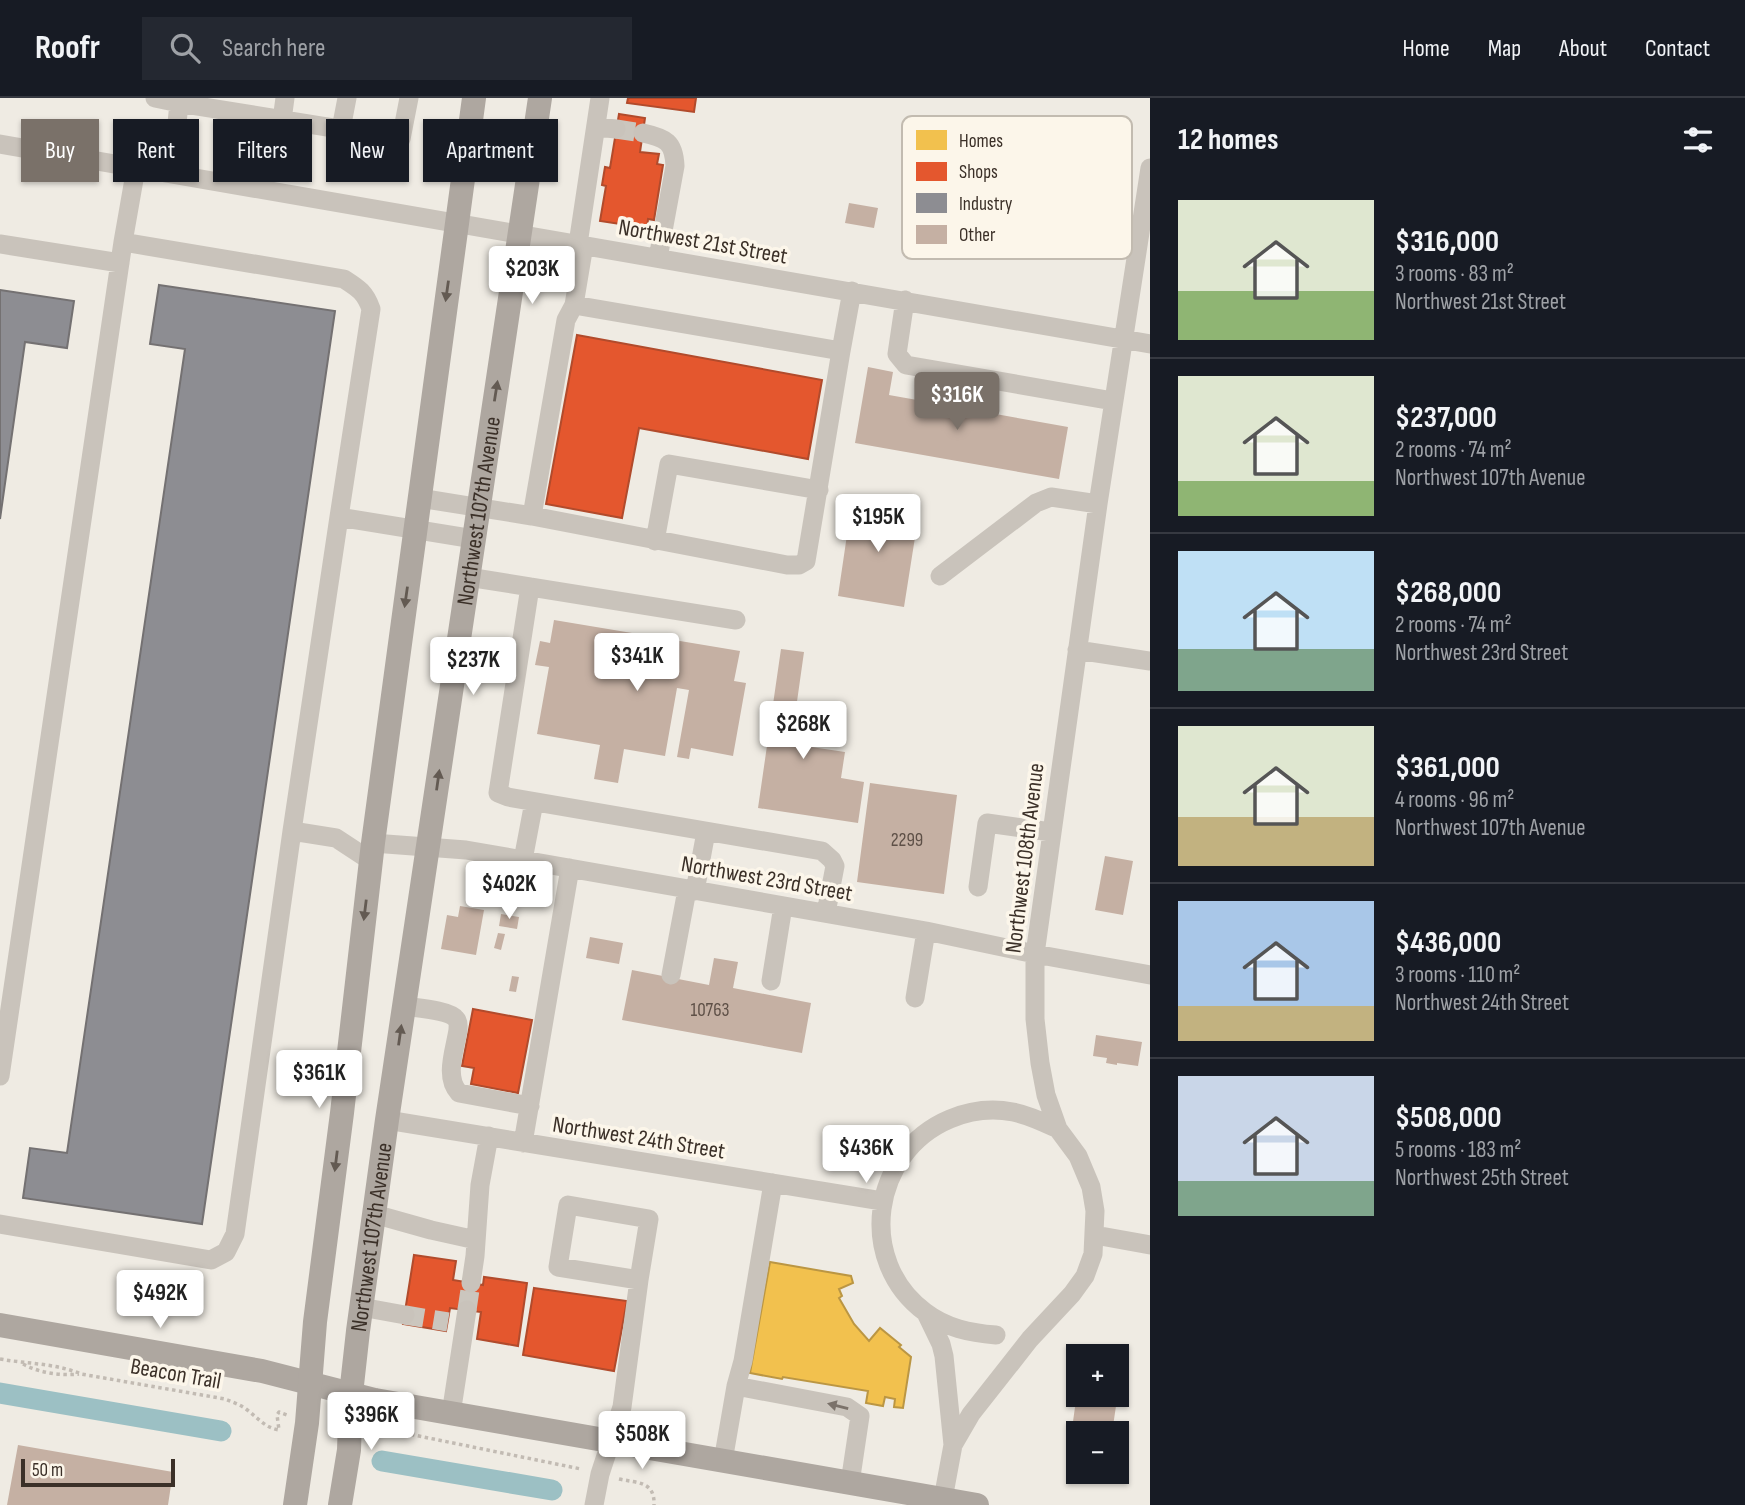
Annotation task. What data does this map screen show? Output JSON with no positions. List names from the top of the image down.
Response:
{
  "streets": {
    "main road": ["Northwest 107th Avenue"],
    "street": [
      "Northwest 21st Street",
      "Northwest 108th Avenue",
      "Northwest 23rd Street",
      "Northwest 24th Street"
    ],
    "path": ["Beacon Trail"]
  },
  "crossings": [
    ["Northwest 21st Street", "Northwest 107th Avenue"],
    ["Northwest 21st Street", "Northwest 108th Avenue"],
    ["Northwest 107th Avenue", "Northwest 23rd Street"],
    ["Northwest 107th Avenue", "Northwest 24th Street"],
    ["Northwest 108th Avenue", "Northwest 23rd Street"]
  ],
  "house_numbers": ["2299", "10763"],
  "legend": [
    "Homes",
    "Shops",
    "Industry",
    "Other"
  ],
  "scale_bar": "50 m",
  "page": {
    "header": "Roofr",
    "search": "Search here",
    "nav": [
      "Home",
      "Map",
      "About",
      "Contact"
    ],
    "heading": "12 homes",
    "chip": [
      "Buy",
      "Rent",
      "Filters",
      "New",
      "Apartment"
    ],
    "list": [
      {
        "name": "$316,000",
        "note": "3 rooms · 83 m² · Northwest 21st Street"
      },
      {
        "name": "$237,000",
        "note": "2 rooms · 74 m² · Northwest 107th Avenue"
      },
      {
        "name": "$268,000",
        "note": "2 rooms · 74 m² · Northwest 23rd Street"
      },
      {
        "name": "$361,000",
        "note": "4 rooms · 96 m² · Northwest 107th Avenue"
      },
      {
        "name": "$436,000",
        "note": "3 rooms · 110 m² · Northwest 24th Street"
      },
      {
        "name": "$508,000",
        "note": "5 rooms · 183 m² · Northwest 25th Street"
      }
    ],
    "price": [
      "$203K",
      "$316K",
      "$195K",
      "$341K",
      "$237K",
      "$268K",
      "$402K",
      "$361K",
      "$436K",
      "$492K",
      "$396K",
      "$508K"
    ],
    "map_buttons": ["+", "−"],
    "scale": "50 m"
  }
}
